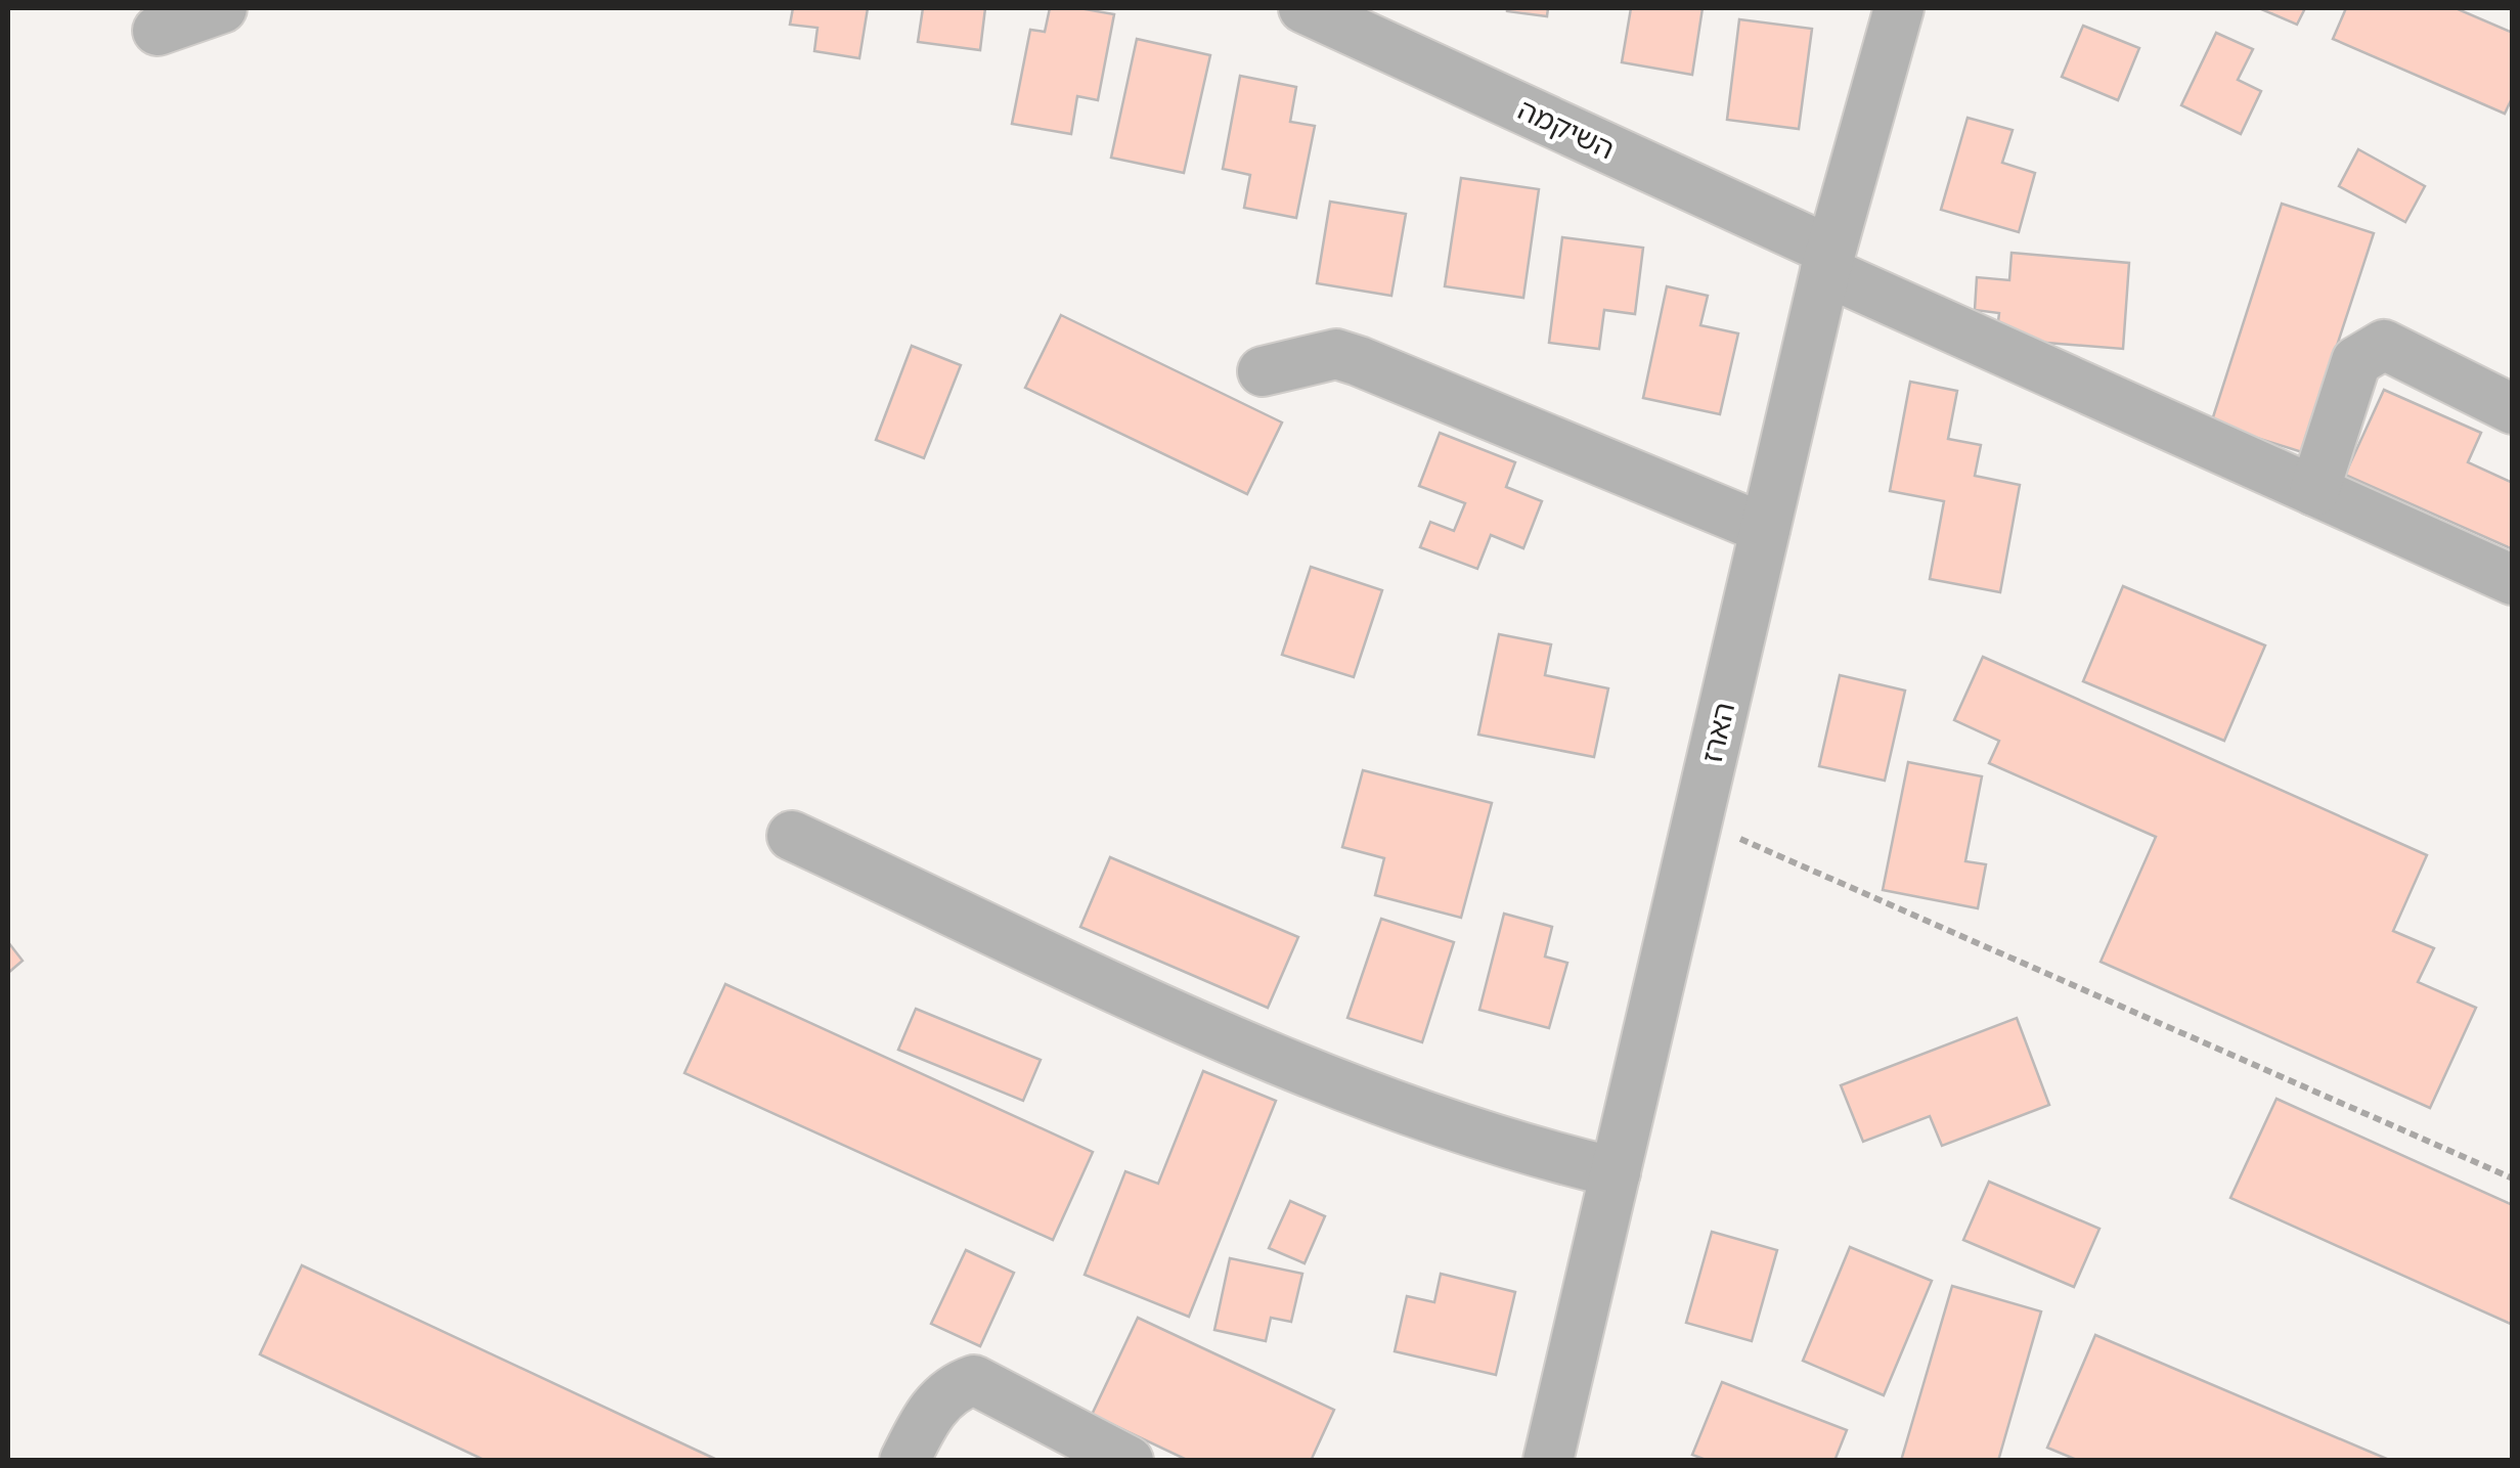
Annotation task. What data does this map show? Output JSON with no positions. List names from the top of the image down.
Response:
{
  "streets": {
    "street": ["השיקמה", "הארז"]
  },
  "crossings": [
    ["השיקמה", "הארז"]
  ]
}
